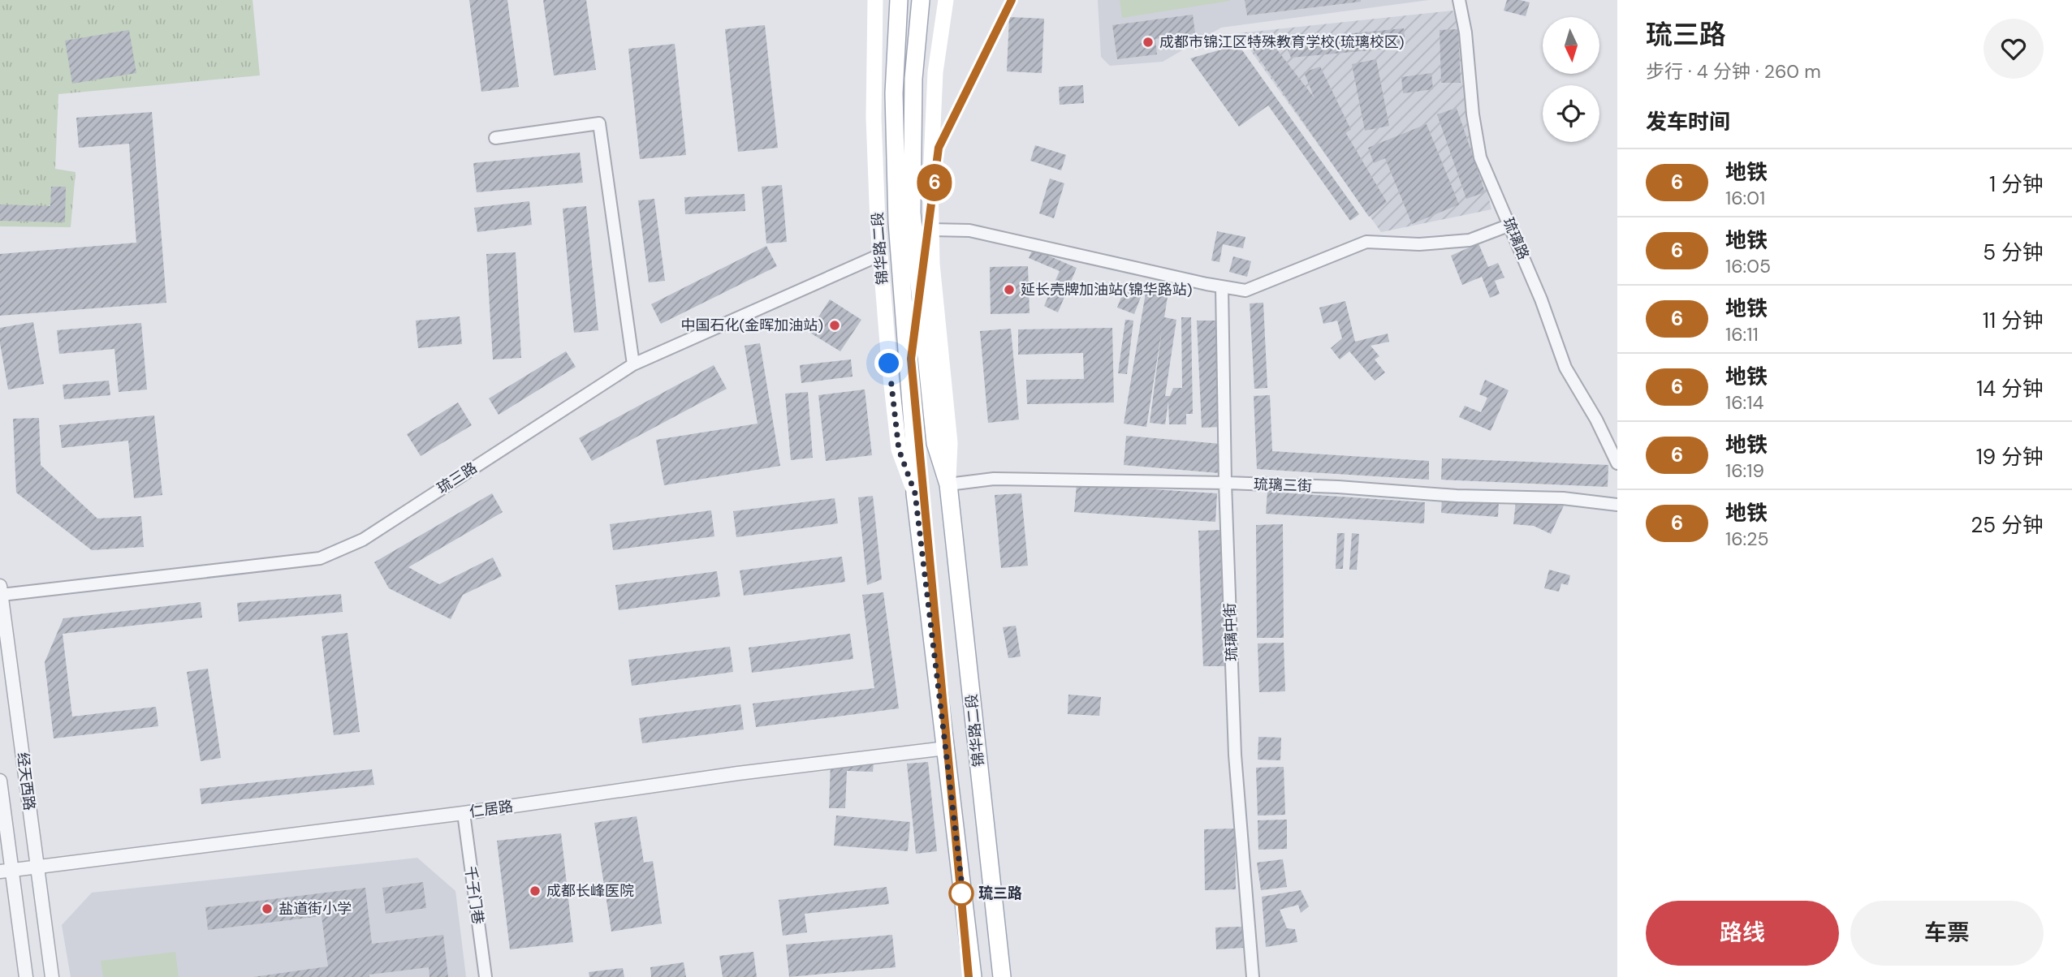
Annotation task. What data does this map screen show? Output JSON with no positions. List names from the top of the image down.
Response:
{
  "streets": {
    "main road": ["锦华路二段"],
    "street": [
      "琉璃路",
      "琉三路",
      "琉璃三街",
      "琉璃中街",
      "经天西路",
      "仁居路",
      "千子门巷"
    ]
  },
  "crossings": [
    ["锦华路二段", "琉三路"],
    ["锦华路二段", "琉璃三街"],
    ["锦华路二段", "仁居路"],
    ["琉三路", "经天西路"],
    ["琉璃三街", "琉璃中街"],
    ["经天西路", "仁居路"],
    ["仁居路", "千子门巷"]
  ],
  "places": [
    "成都市锦江区特殊教育学校(琉璃校区)",
    "延长壳牌加油站(锦华路站)",
    "中国石化(金晖加油站)",
    "成都长峰医院",
    "琉三路",
    "盐道街小学"
  ],
  "lines": ["metro line 6"],
  "north": "bottom",
  "page": {
    "on_map": "6",
    "heading": [
      ["琉三路", "步行 · 4 分钟 · 260 m"],
      "发车时间"
    ],
    "list": [
      {
        "mark": "6",
        "name": "地铁",
        "note": "16:01",
        "value": "1 分钟"
      },
      {
        "mark": "6",
        "name": "地铁",
        "note": "16:05",
        "value": "5 分钟"
      },
      {
        "mark": "6",
        "name": "地铁",
        "note": "16:11",
        "value": "11 分钟"
      },
      {
        "mark": "6",
        "name": "地铁",
        "note": "16:14",
        "value": "14 分钟"
      },
      {
        "mark": "6",
        "name": "地铁",
        "note": "16:19",
        "value": "19 分钟"
      },
      {
        "mark": "6",
        "name": "地铁",
        "note": "16:25",
        "value": "25 分钟"
      }
    ],
    "buttons": ["路线", "车票"]
  }
}
